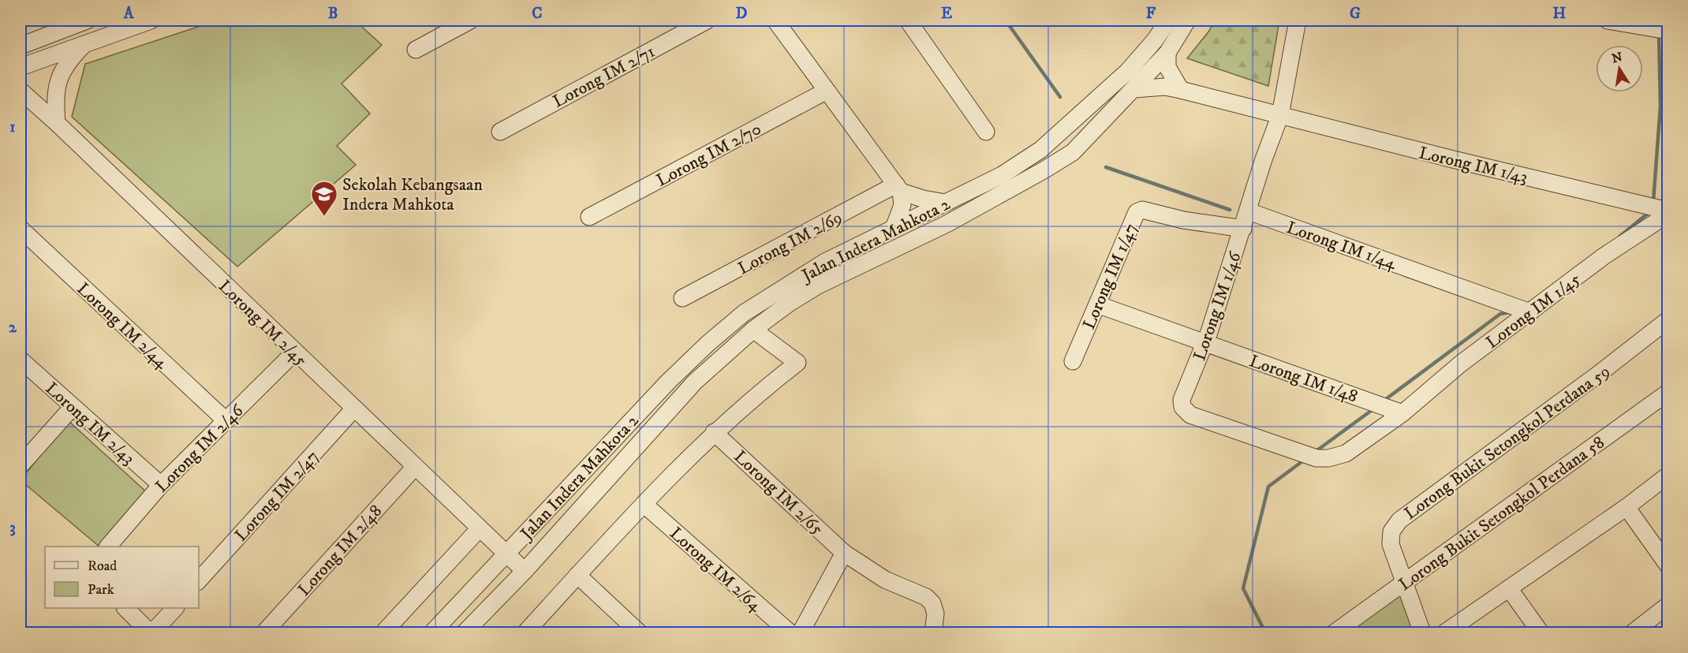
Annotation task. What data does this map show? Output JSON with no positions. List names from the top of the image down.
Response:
{
  "streets": {
    "street": [
      "Lorong IM 2/71",
      "Lorong IM 2/70",
      "Lorong IM 1/43",
      "Jalan Indera Mahkota 2",
      "Lorong IM 2/69",
      "Lorong IM 1/44",
      "Lorong IM 1/47",
      "Lorong IM 1/46",
      "Lorong IM 1/45",
      "Lorong IM 2/45",
      "Lorong IM 2/44",
      "Lorong IM 1/48",
      "Lorong IM 2/43",
      "Lorong Bukit Setongkol Perdana 59",
      "Lorong IM 2/46",
      "Lorong IM 2/65",
      "Lorong IM 2/47",
      "Lorong Bukit Setongkol Perdana 58",
      "Lorong IM 2/48",
      "Lorong IM 2/64"
    ]
  },
  "crossings": [
    ["Lorong IM 1/43", "Jalan Indera Mahkota 2"],
    ["Lorong IM 1/43", "Lorong IM 1/45"],
    ["Jalan Indera Mahkota 2", "Lorong IM 2/45"],
    ["Lorong IM 1/44", "Lorong IM 1/46"],
    ["Lorong IM 1/44", "Lorong IM 1/45"],
    ["Lorong IM 1/47", "Lorong IM 1/46"],
    ["Lorong IM 1/47", "Lorong IM 1/48"],
    ["Lorong IM 1/46", "Lorong IM 1/45"],
    ["Lorong IM 1/46", "Lorong IM 1/48"],
    ["Lorong IM 1/45", "Lorong IM 1/48"],
    ["Lorong IM 2/45", "Lorong IM 2/46"],
    ["Lorong IM 2/45", "Lorong IM 2/47"],
    ["Lorong IM 2/45", "Lorong IM 2/48"],
    ["Lorong IM 2/44", "Lorong IM 2/46"],
    ["Lorong IM 2/43", "Lorong IM 2/46"],
    ["Lorong Bukit Setongkol Perdana 59", "Lorong Bukit Setongkol Perdana 58"]
  ],
  "places": {
    "school or university": ["Sekolah Kebangsaan Indera Mahkota"]
  },
  "legend": ["Road", "Park"],
  "north": "top",
  "grid": {
    "columns": [
      "A",
      "B",
      "C",
      "D",
      "E",
      "F",
      "G",
      "H"
    ],
    "rows": ["1", "2", "3"]
  }
}
